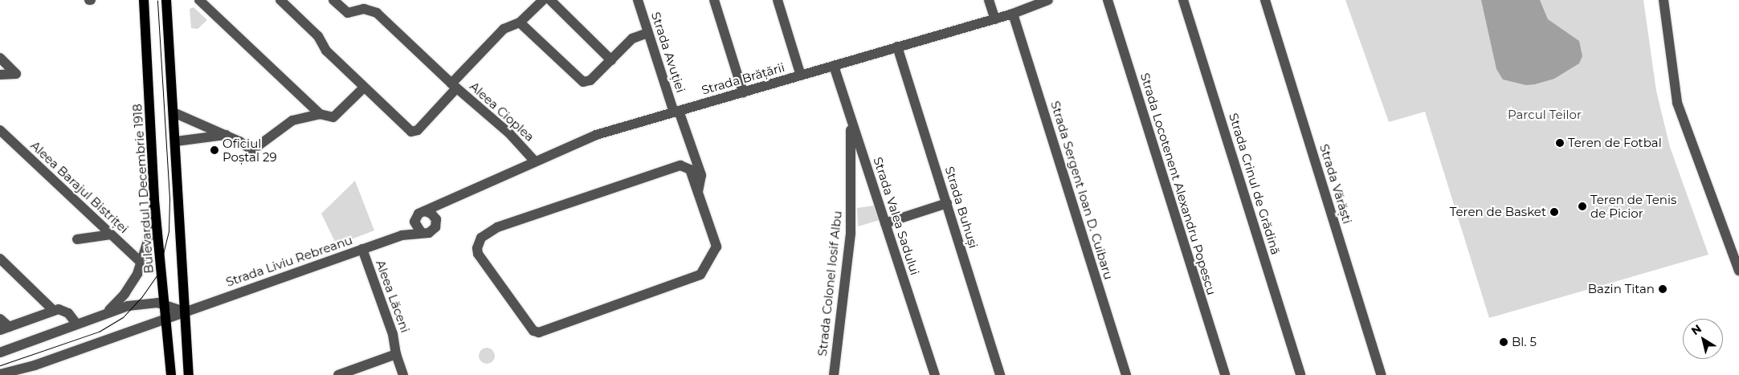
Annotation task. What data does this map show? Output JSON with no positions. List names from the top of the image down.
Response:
{
  "streets": {
    "main road": ["Bulevardul 1 Decembrie 1918"],
    "street": [
      "Strada Avuției",
      "Strada Brățării",
      "Aleea Cioplea",
      "Strada Locotenent Alexandru Popescu",
      "Strada Crinul de Grădină",
      "Strada Vărăști",
      "Aleea Barajul Bistriței",
      "Strada Sergent Ioan D. Cuibaru",
      "Strada Buhuși",
      "Strada Valea Sadului",
      "Strada Liviu Rebreanu",
      "Strada Colonel Iosif Albu",
      "Aleea Lăceni"
    ]
  },
  "crossings": [
    ["Strada Avuției", "Strada Brățării"],
    ["Strada Brățării", "Aleea Cioplea"],
    ["Strada Brățării", "Strada Sergent Ioan D. Cuibaru"],
    ["Strada Brățării", "Strada Buhuși"],
    ["Strada Brățării", "Strada Valea Sadului"],
    ["Strada Brățării", "Strada Liviu Rebreanu"],
    ["Bulevardul 1 Decembrie 1918", "Strada Liviu Rebreanu"],
    ["Strada Valea Sadului", "Strada Colonel Iosif Albu"],
    ["Strada Liviu Rebreanu", "Aleea Lăceni"]
  ],
  "parks": ["Parcul Teilor"],
  "places": [
    "Teren de Fotbal",
    "Oficiul Poștal 29",
    "Teren de Tenis de Picior",
    "Teren de Basket",
    "Bazin Titan",
    "Bl. 5"
  ],
  "north": "top left"
}
